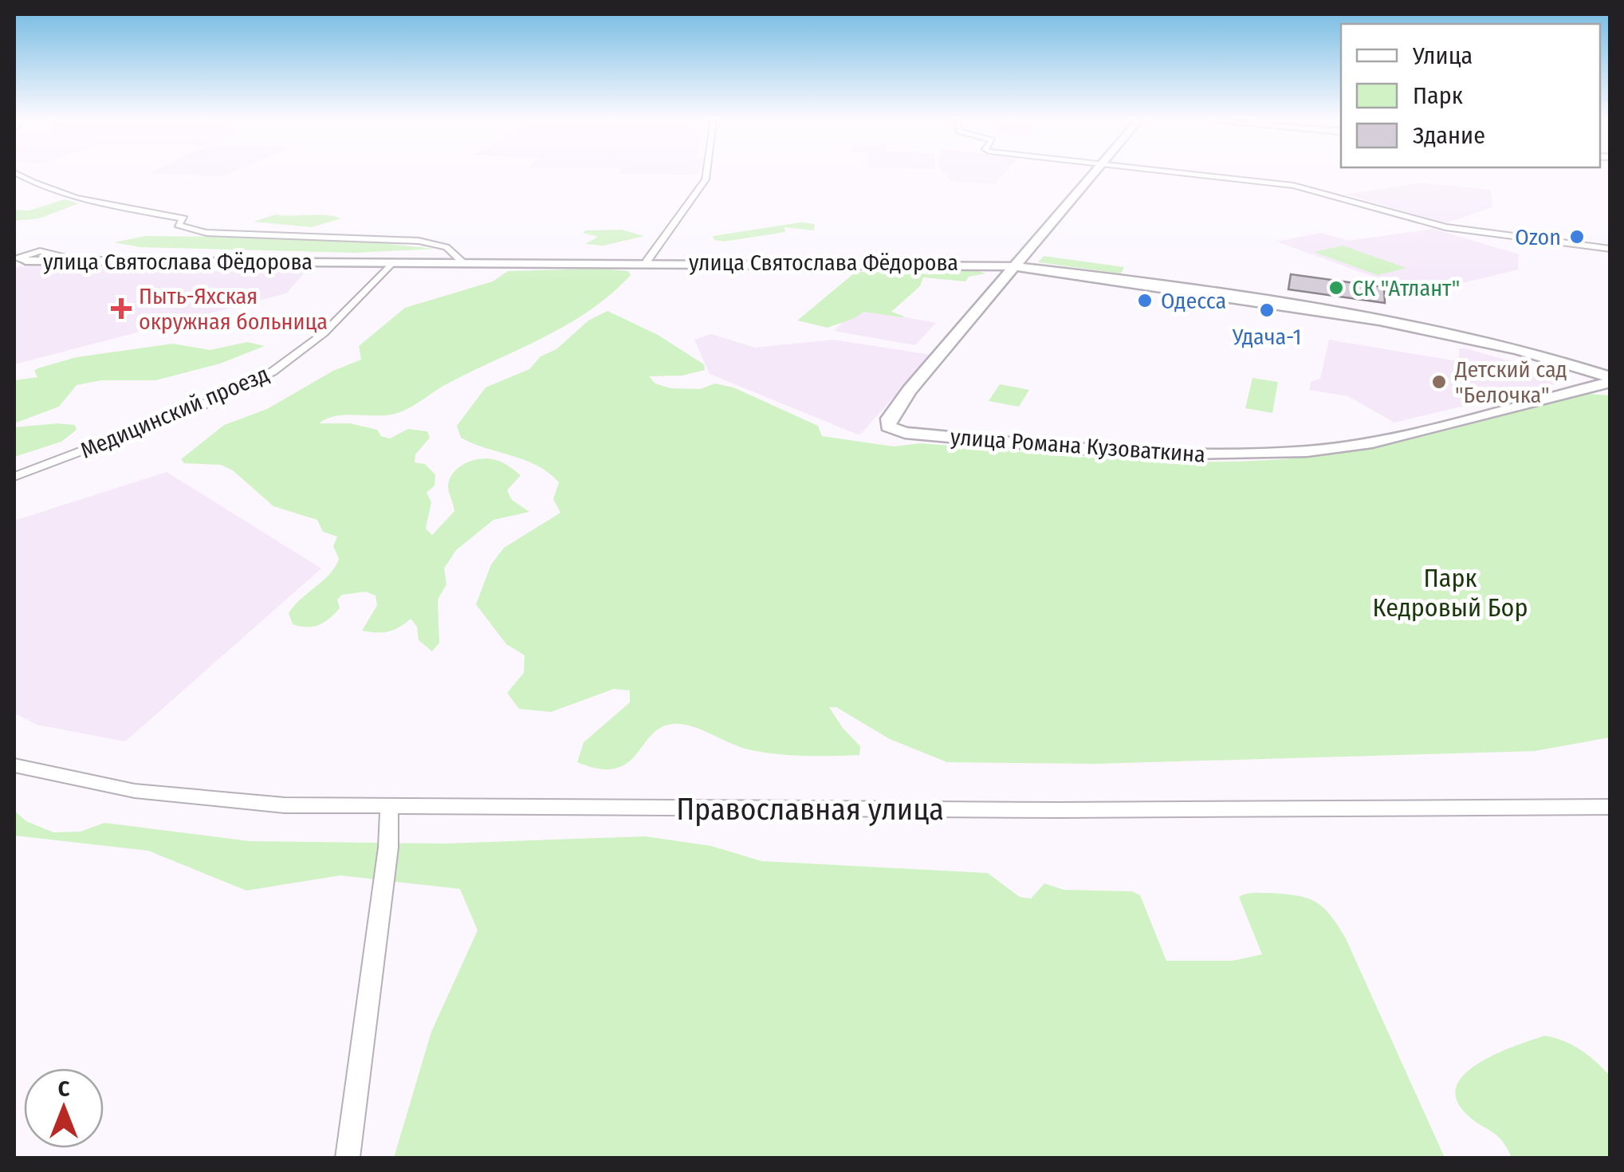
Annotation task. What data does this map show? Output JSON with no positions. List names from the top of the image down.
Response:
{
  "streets": {
    "street": [
      "улица Святослава Фёдорова",
      "Медицинский проезд",
      "улица Романа Кузоваткина",
      "Православная улица"
    ]
  },
  "crossings": [
    ["улица Святослава Фёдорова", "Медицинский проезд"],
    ["улица Святослава Фёдорова", "улица Романа Кузоваткина"]
  ],
  "parks": ["Парк Кедровый Бор"],
  "places": {
    "other": [
      "Ozon",
      "СК \"Атлант\"",
      "Одесса",
      "Удача-1",
      "Детский сад \"Белочка\""
    ],
    "health": ["Пыть-Яхская окружная больница"]
  },
  "legend": ["Улица", "Парк", "Здание"],
  "north": "top"
}
